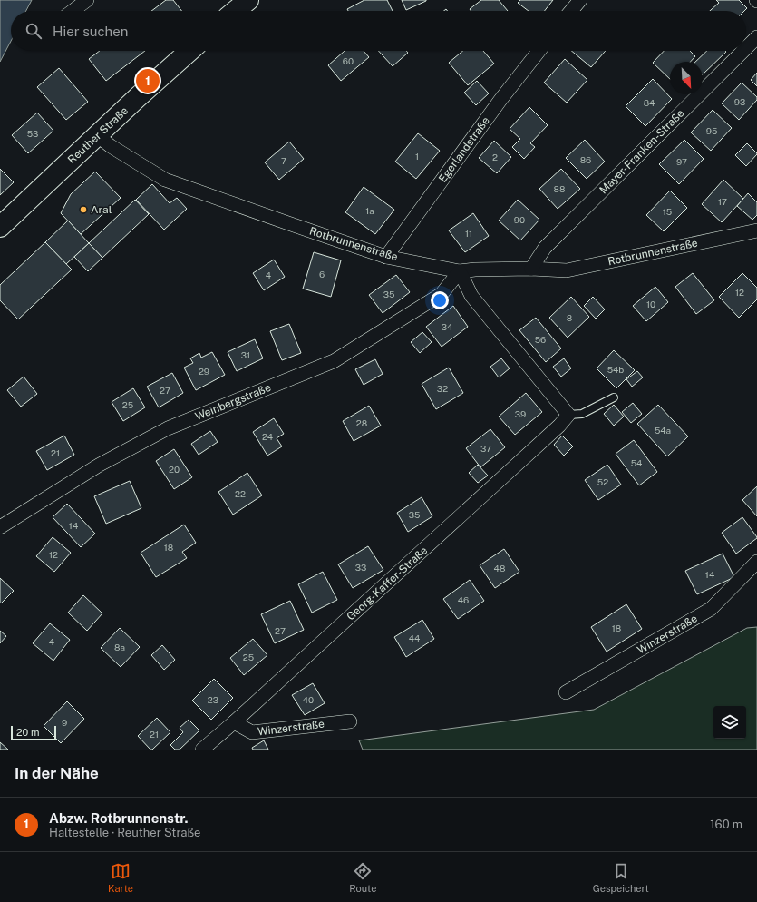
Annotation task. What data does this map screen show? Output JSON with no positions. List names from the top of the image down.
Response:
{
  "streets": {
    "main road": ["Reuther Straße"],
    "street": [
      "Egerlandstraße",
      "Mayer-Franken-Straße",
      "Rotbrunnenstraße",
      "Weinbergstraße",
      "Georg-Kaffer-Straße",
      "Winzerstraße"
    ]
  },
  "crossings": [
    ["Reuther Straße", "Rotbrunnenstraße"],
    ["Egerlandstraße", "Rotbrunnenstraße"],
    ["Mayer-Franken-Straße", "Rotbrunnenstraße"],
    ["Rotbrunnenstraße", "Weinbergstraße"],
    ["Georg-Kaffer-Straße", "Winzerstraße"]
  ],
  "places": ["Aral"],
  "house_numbers": [
    "60",
    "93",
    "84",
    "95",
    "53",
    "1",
    "2",
    "86",
    "7",
    "97",
    "88",
    "17",
    "1a",
    "15",
    "90",
    "11",
    "6",
    "4",
    "12",
    "35",
    "10",
    "8",
    "34",
    "56",
    "31",
    "54b",
    "29",
    "32",
    "27",
    "25",
    "39",
    "28",
    "54a",
    "24",
    "37",
    "21",
    "54",
    "20",
    "52",
    "22",
    "35",
    "14",
    "18",
    "12",
    "33",
    "48",
    "14",
    "46",
    "18",
    "27",
    "44",
    "4",
    "8a",
    "25",
    "23",
    "40",
    "9",
    "21"
  ],
  "scale_bar": "20 m",
  "north": "bottom right",
  "page": {
    "search": "Hier suchen",
    "pins": "1",
    "scale": "20 m",
    "heading": "In der Nähe",
    "list": [
      {
        "mark": "1",
        "name": "Abzw. Rotbrunnenstr.",
        "note": "Haltestelle · Reuther Straße",
        "value": "160 m"
      }
    ],
    "nav": ["Karte", "Route", "Gespeichert"]
  }
}
